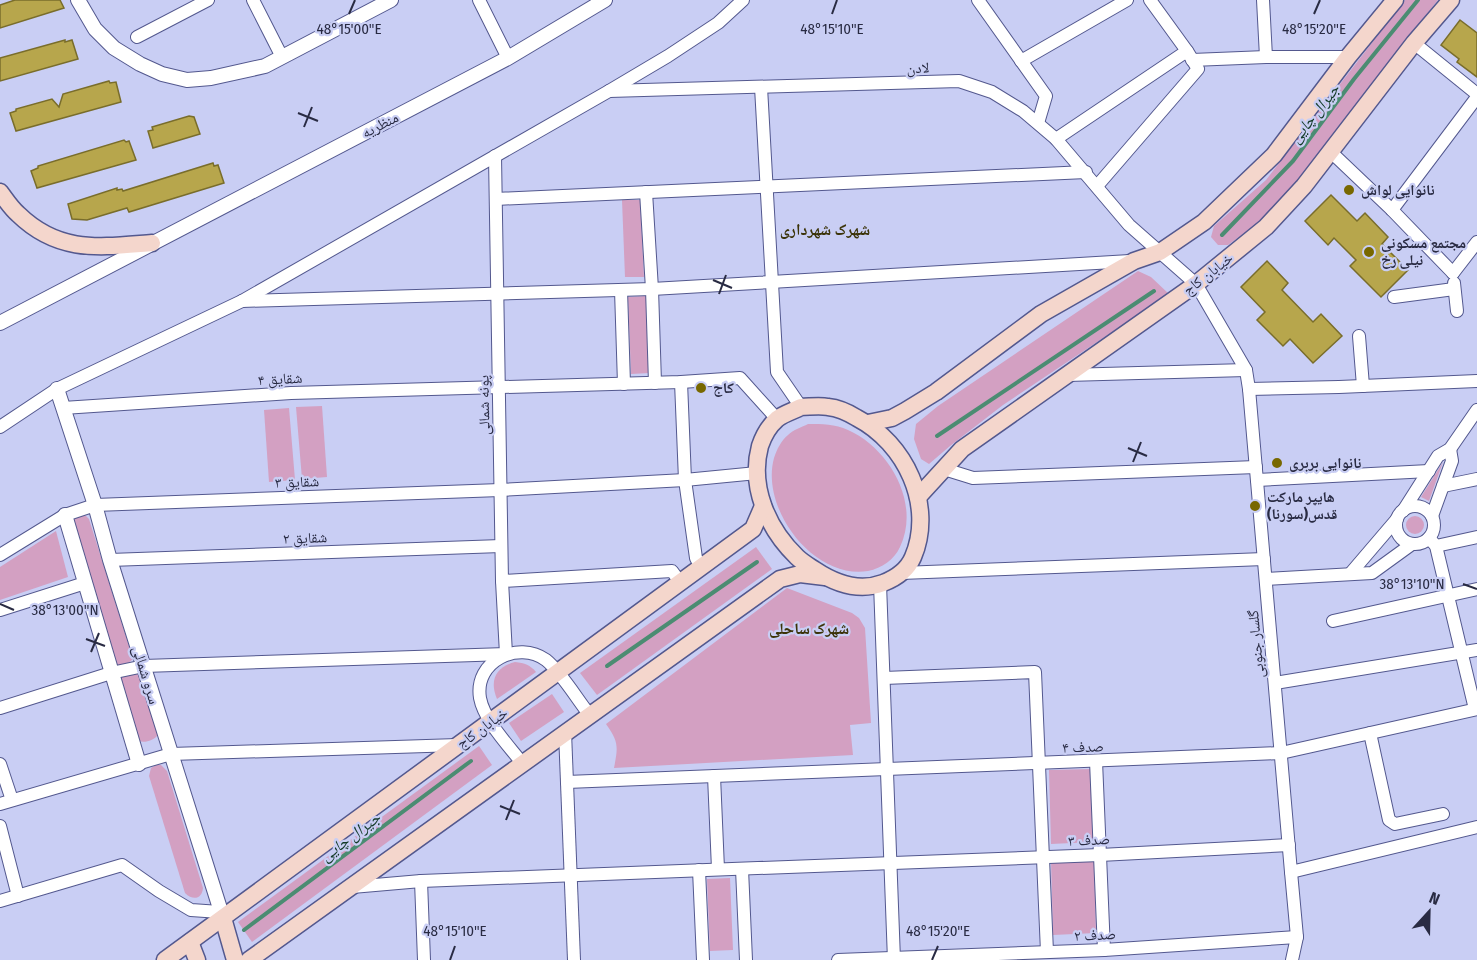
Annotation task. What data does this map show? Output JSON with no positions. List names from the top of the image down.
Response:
{
  "streets": {
    "main road": ["منظریه", "خیابان کاج", "سرو شمالی"],
    "street": [
      "لادن",
      "شقایق ۴",
      "پونه شمالی",
      "شقایق ۳",
      "شقایق ۲",
      "گلسار جنوبی",
      "صدف ۴",
      "صدف ۳",
      "صدف ۲"
    ]
  },
  "crossings": [
    ["لادن", "گلسار جنوبی"],
    ["خیابان کاج", "شقایق ۴"],
    ["خیابان کاج", "شقایق ۳"],
    ["خیابان کاج", "گلسار جنوبی"],
    ["خیابان کاج", "سرو شمالی"],
    ["شقایق ۴", "پونه شمالی"],
    ["شقایق ۴", "شقایق ۳"],
    ["شقایق ۴", "سرو شمالی"],
    ["پونه شمالی", "شقایق ۳"],
    ["پونه شمالی", "شقایق ۲"],
    ["شقایق ۳", "سرو شمالی"],
    ["شقایق ۲", "سرو شمالی"],
    ["گلسار جنوبی", "صدف ۴"],
    ["گلسار جنوبی", "صدف ۳"],
    ["گلسار جنوبی", "صدف ۲"]
  ],
  "districts": ["شهرک شهرداری", "شهرک ساحلی"],
  "water": ["جیرال چایی"],
  "places": [
    "نانوایی لواش",
    "مجتمع مسکونی نیلی رخ",
    "کاج",
    "نانوایی بربری",
    "هایپر مارکت قدس(سورنا)"
  ],
  "north": "top",
  "coordinates": [
    "48°15'00\"E",
    "48°15'10\"E",
    "48°15'20\"E",
    "38°13'10\"N",
    "38°13'00\"N"
  ]
}
